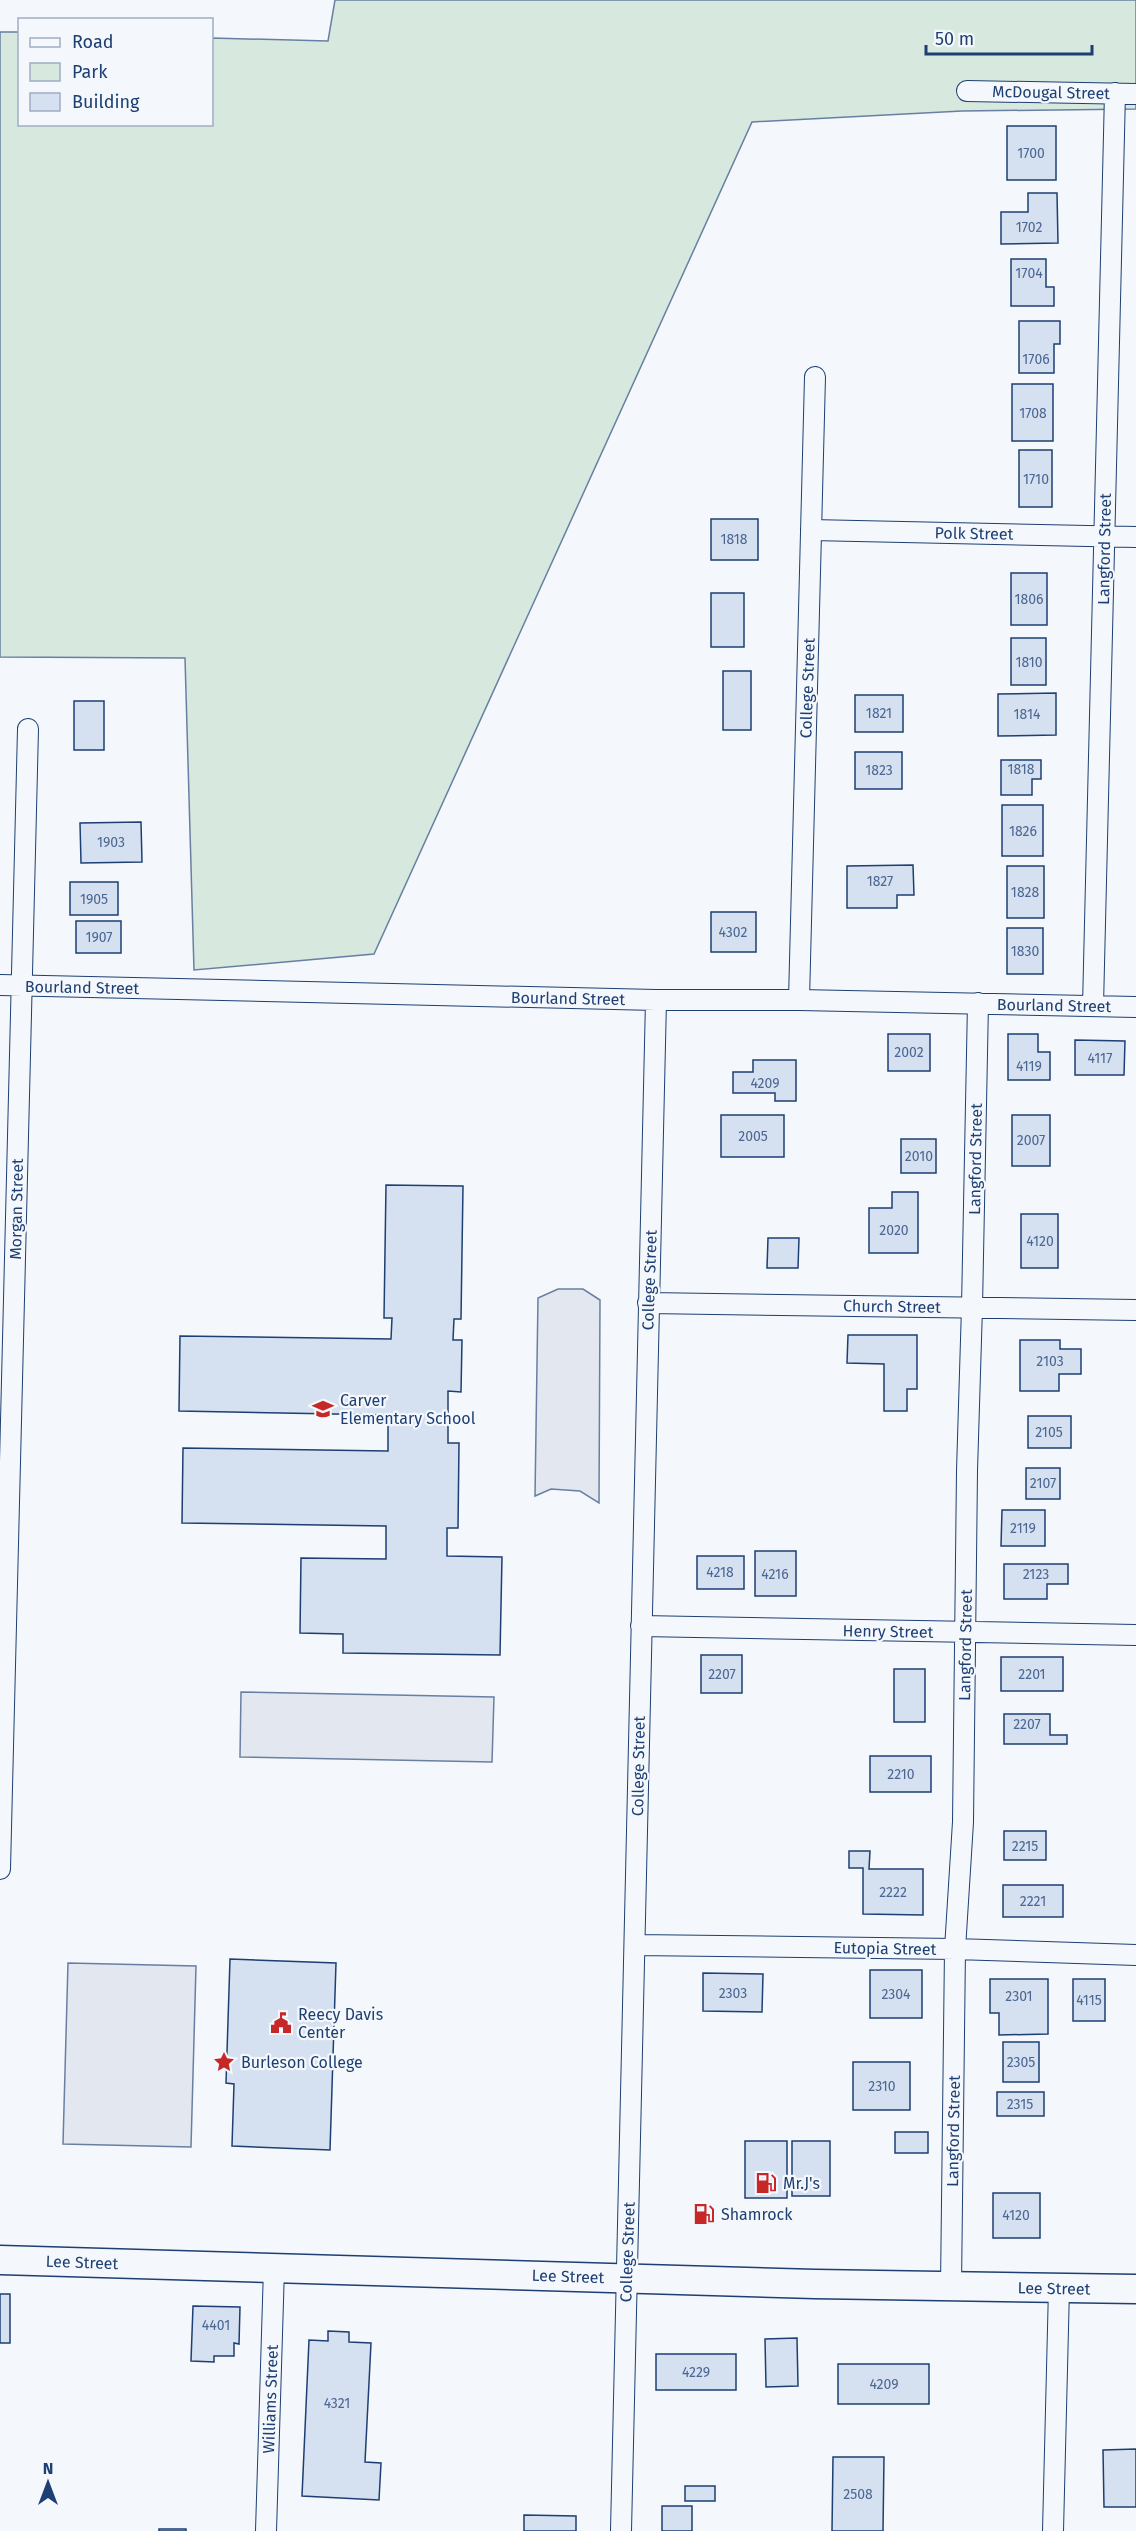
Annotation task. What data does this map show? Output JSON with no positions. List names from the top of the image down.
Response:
{
  "streets": {
    "main road": ["Lee Street"],
    "street": [
      "McDougal Street",
      "Polk Street",
      "Langford Street",
      "College Street",
      "Bourland Street",
      "Morgan Street",
      "Church Street",
      "Henry Street",
      "Eutopia Street",
      "Williams Street"
    ]
  },
  "crossings": [
    ["McDougal Street", "Langford Street"],
    ["Polk Street", "Langford Street"],
    ["Polk Street", "College Street"],
    ["Langford Street", "Bourland Street"],
    ["Langford Street", "Church Street"],
    ["Langford Street", "Henry Street"],
    ["Langford Street", "Eutopia Street"],
    ["Langford Street", "Lee Street"],
    ["College Street", "Bourland Street"],
    ["College Street", "Church Street"],
    ["College Street", "Henry Street"],
    ["College Street", "Eutopia Street"],
    ["College Street", "Lee Street"],
    ["Bourland Street", "Morgan Street"],
    ["Lee Street", "Williams Street"]
  ],
  "places": {
    "school or university": ["Carver Elementary School"],
    "public building": ["Reecy Davis Center"],
    "place": ["Burleson College"],
    "fuel station": ["Mr.J's", "Shamrock"]
  },
  "house_numbers": [
    "1700",
    "1702",
    "1704",
    "1706",
    "1708",
    "1710",
    "1818",
    "1806",
    "1810",
    "1821",
    "1814",
    "1818",
    "1823",
    "1826",
    "1903",
    "1827",
    "1828",
    "1905",
    "4302",
    "1907",
    "1830",
    "2002",
    "4117",
    "4119",
    "4209",
    "2005",
    "2007",
    "2010",
    "2020",
    "4120",
    "2103",
    "2105",
    "2107",
    "2119",
    "4218",
    "4216",
    "2123",
    "2207",
    "2201",
    "2207",
    "2210",
    "2215",
    "2222",
    "2221",
    "2303",
    "2304",
    "2301",
    "4115",
    "2305",
    "2310",
    "2315",
    "4120",
    "4401",
    "4229",
    "4209",
    "4321",
    "2508"
  ],
  "legend": ["Road", "Park", "Building"],
  "scale_bar": "50 m",
  "north": "top"
}
